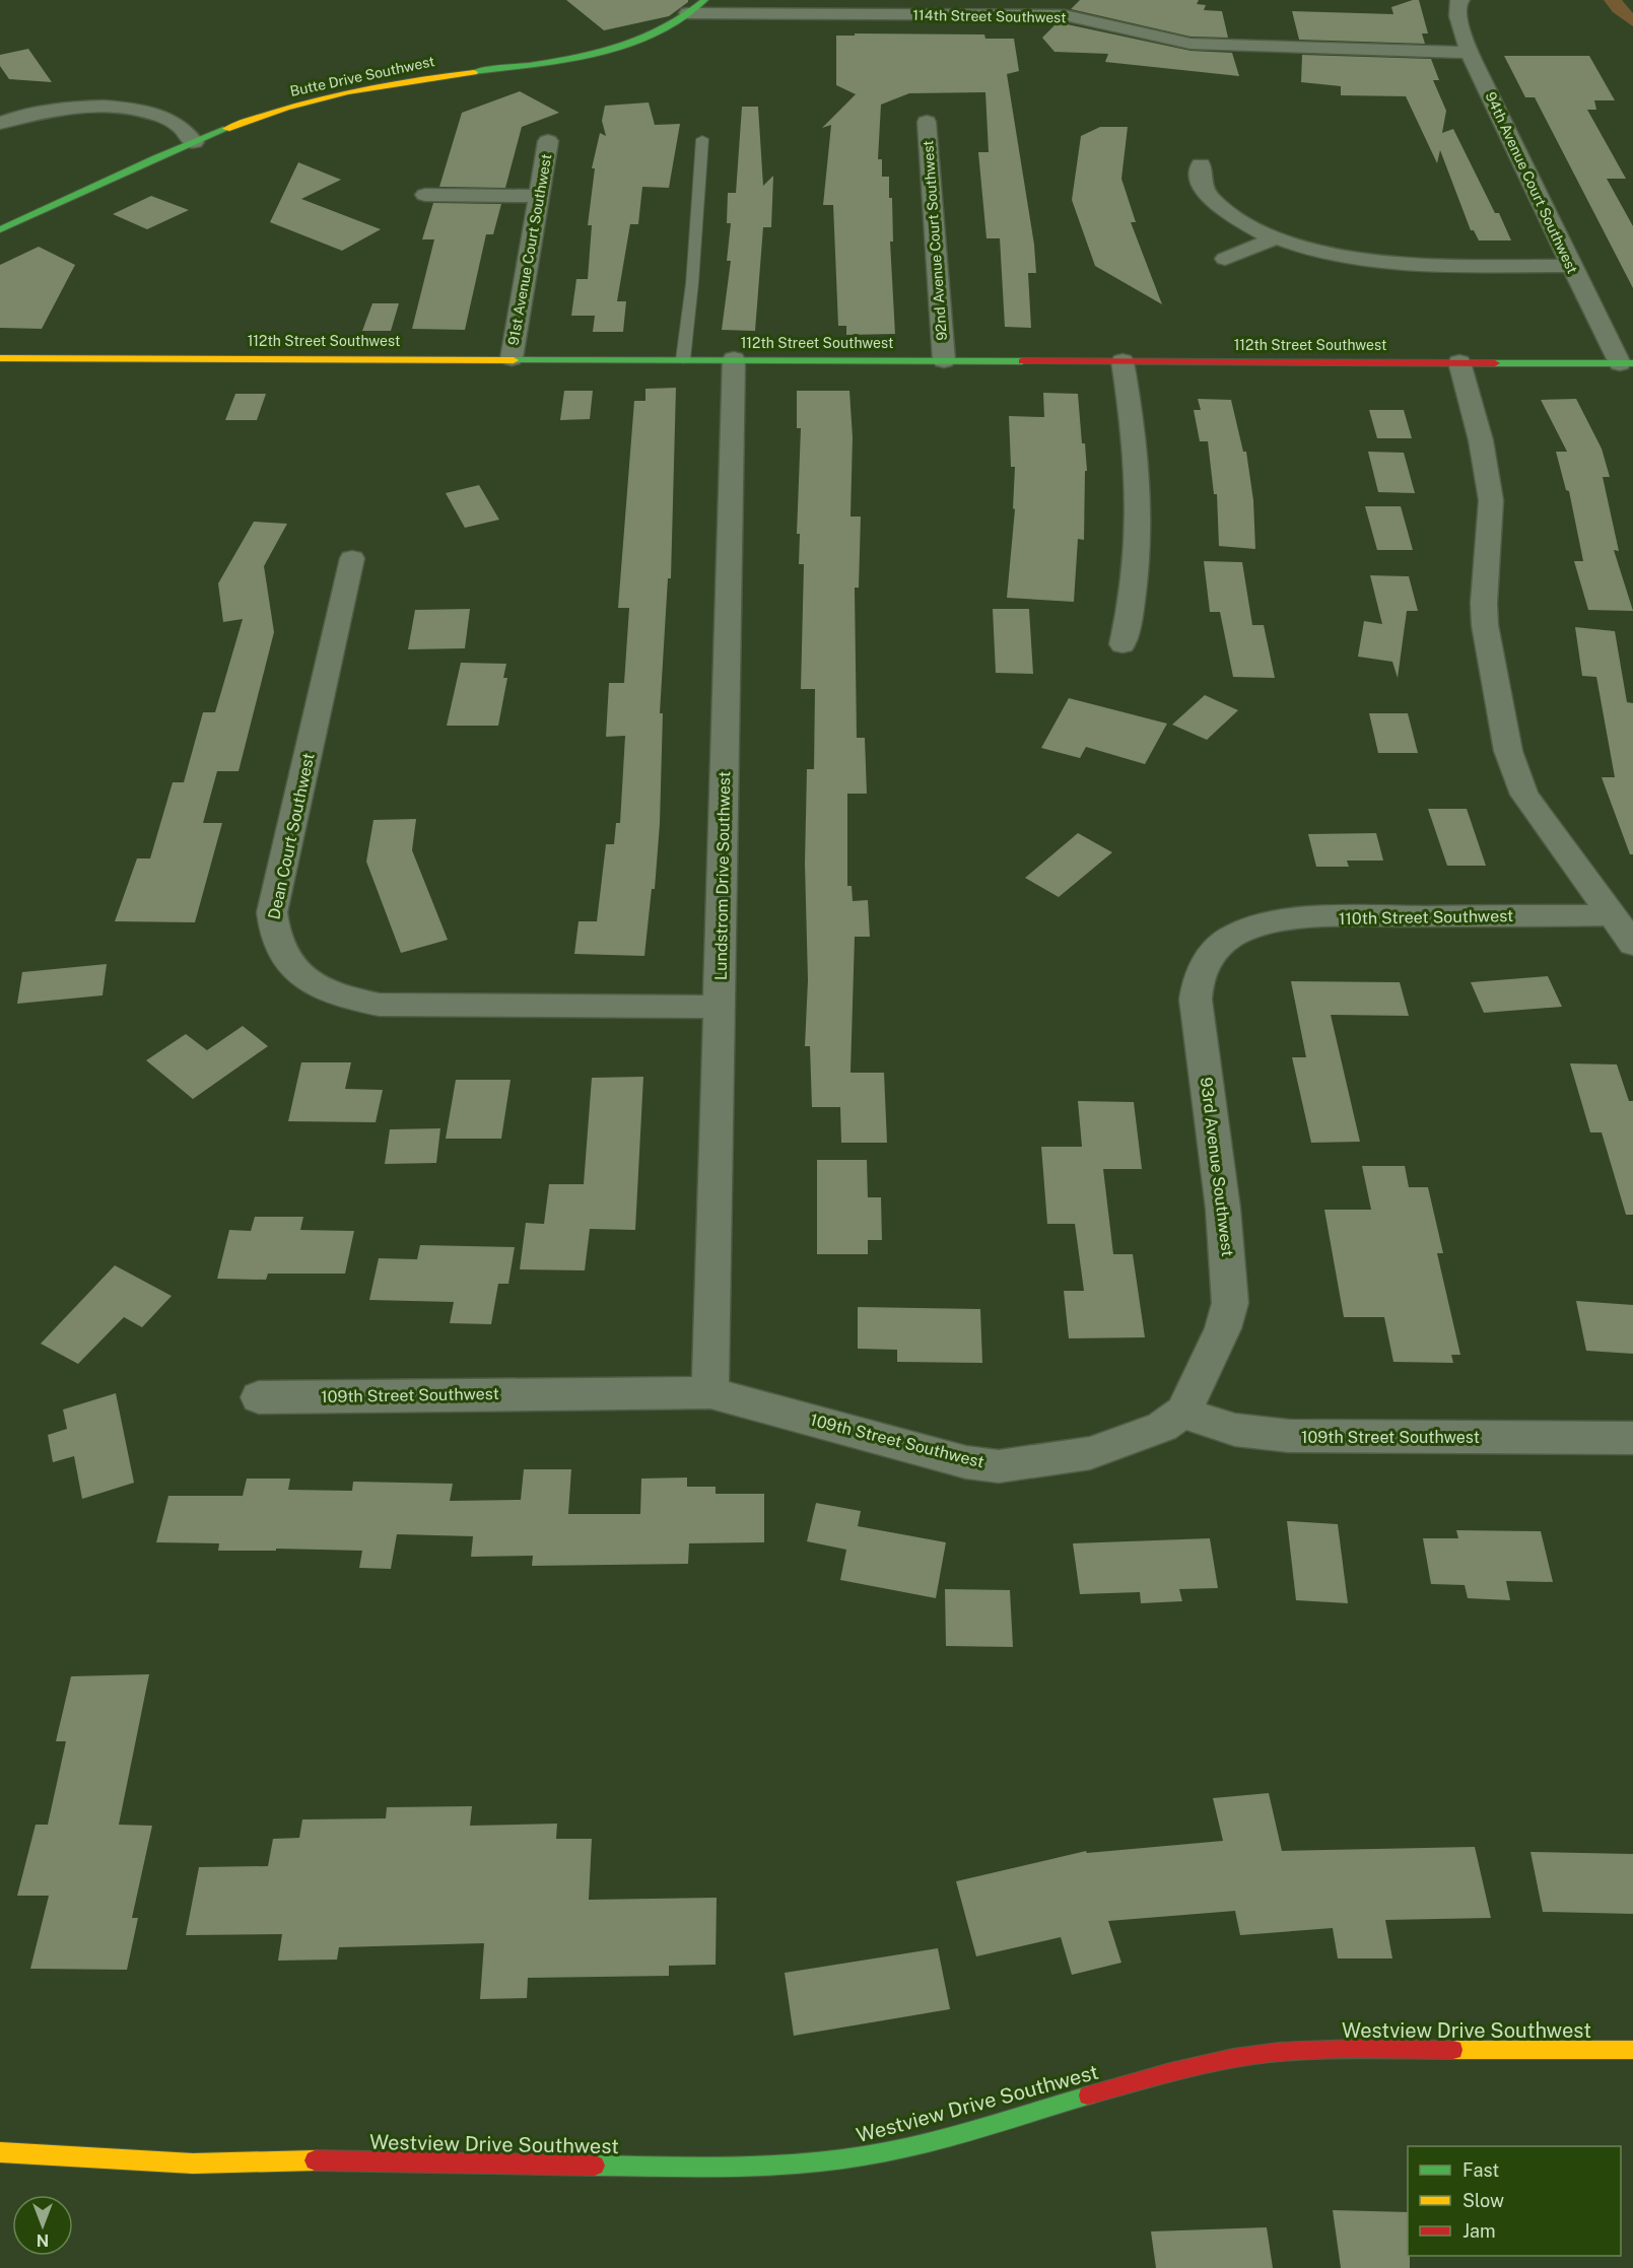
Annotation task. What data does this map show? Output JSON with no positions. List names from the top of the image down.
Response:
{
  "streets": {
    "street": [
      "114th Street Southwest",
      "Butte Drive Southwest",
      "94th Avenue Court Southwest",
      "92nd Avenue Court Southwest",
      "91st Avenue Court Southwest",
      "112th Street Southwest",
      "Dean Court Southwest",
      "Lundstrom Drive Southwest",
      "110th Street Southwest",
      "93rd Avenue Southwest",
      "109th Street Southwest",
      "Westview Drive Southwest"
    ]
  },
  "crossings": [
    ["114th Street Southwest", "Butte Drive Southwest"],
    ["114th Street Southwest", "94th Avenue Court Southwest"],
    ["94th Avenue Court Southwest", "112th Street Southwest"],
    ["92nd Avenue Court Southwest", "112th Street Southwest"],
    ["91st Avenue Court Southwest", "112th Street Southwest"],
    ["112th Street Southwest", "Lundstrom Drive Southwest"],
    ["Dean Court Southwest", "Lundstrom Drive Southwest"],
    ["Lundstrom Drive Southwest", "109th Street Southwest"],
    ["110th Street Southwest", "93rd Avenue Southwest"],
    ["93rd Avenue Southwest", "109th Street Southwest"]
  ],
  "legend": ["Fast", "Slow", "Jam"],
  "north": "bottom"
}
